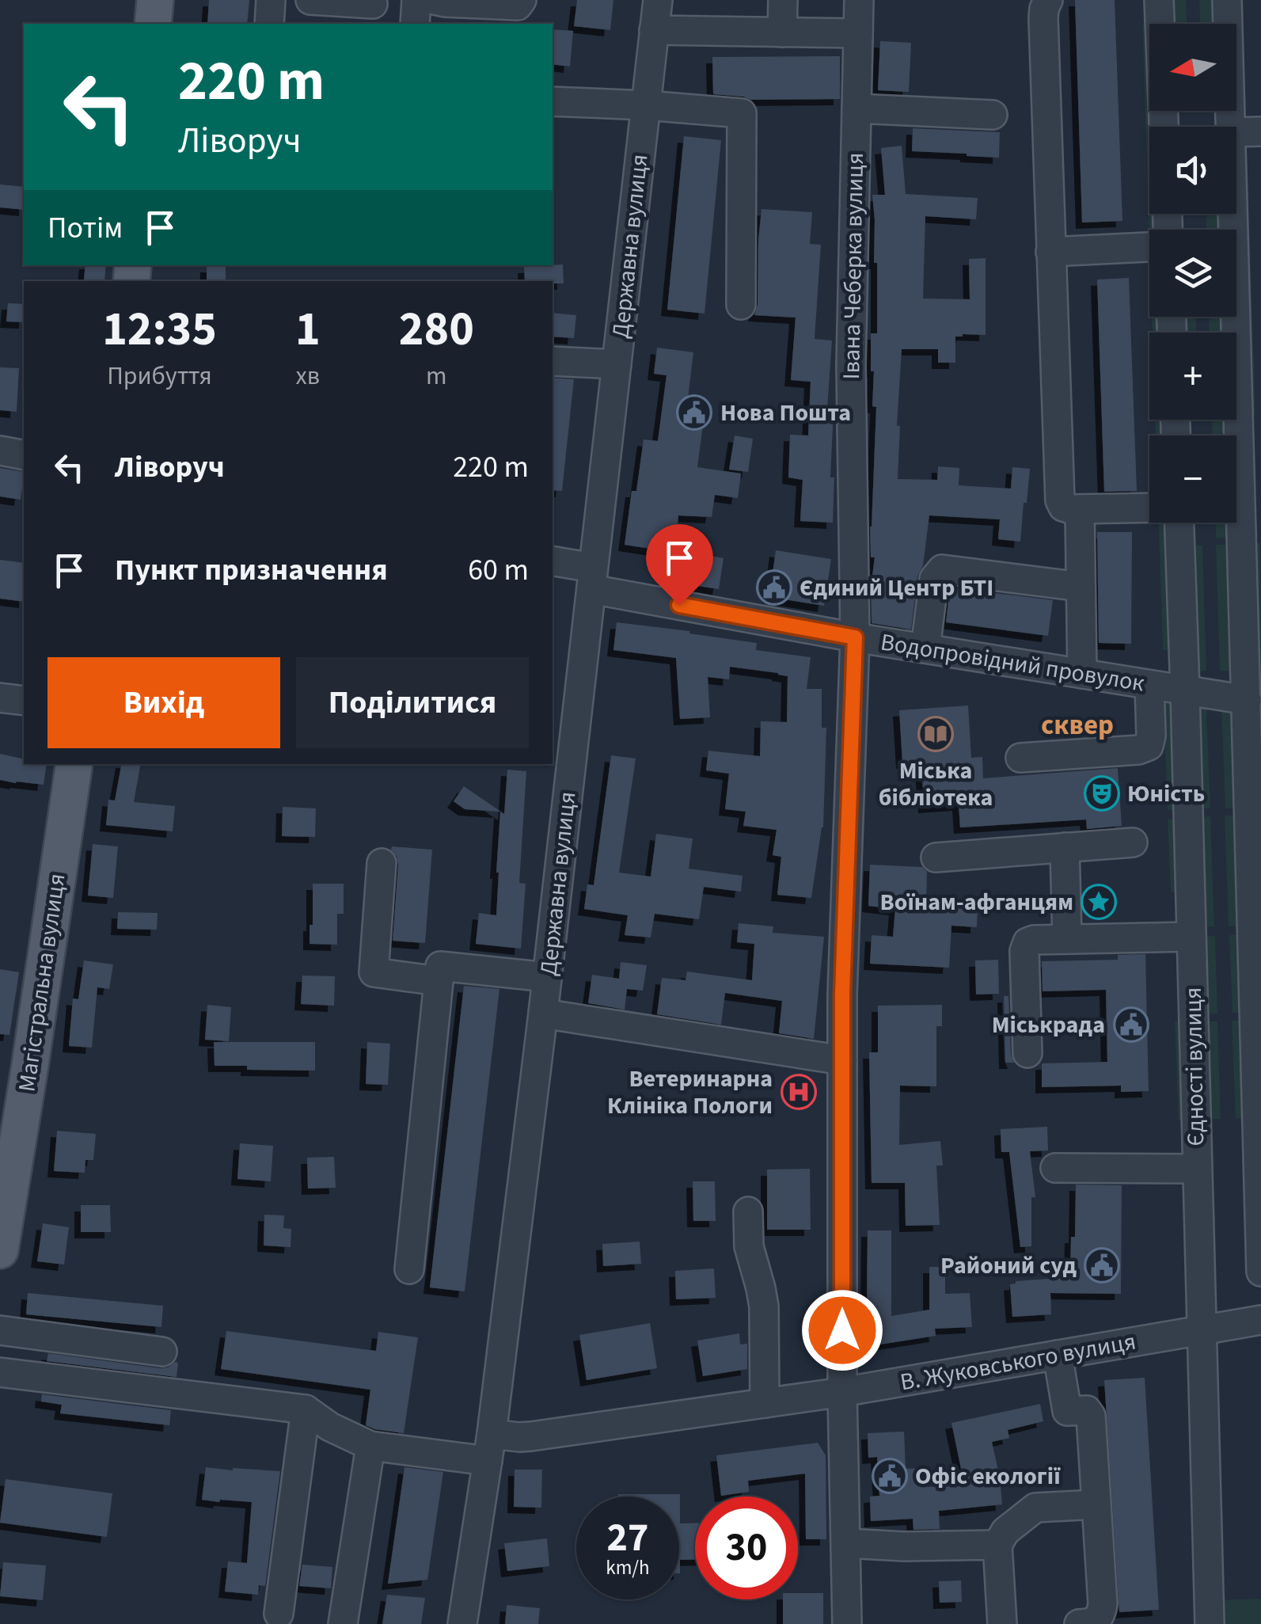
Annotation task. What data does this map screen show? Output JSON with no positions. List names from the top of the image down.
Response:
{
  "streets": {
    "main road": ["Магістральна вулиця"],
    "street": [
      "Державна вулиця",
      "Івана Чеберка вулиця",
      "Водопровідний провулок",
      "Єдності вулиця",
      "В. Жуковського вулиця"
    ]
  },
  "crossings": [
    ["Державна вулиця", "Водопровідний провулок"],
    ["Державна вулиця", "В. Жуковського вулиця"],
    ["Івана Чеберка вулиця", "Водопровідний провулок"],
    ["Івана Чеберка вулиця", "В. Жуковського вулиця"],
    ["Водопровідний провулок", "Єдності вулиця"],
    ["Єдності вулиця", "В. Жуковського вулиця"]
  ],
  "districts": ["сквер"],
  "places": {
    "public building": [
      "Нова Пошта",
      "Єдиний Центр БТІ",
      "Міськрада",
      "Районий суд",
      "Офіс екології"
    ],
    "library": ["Міська бібліотека"],
    "theatre": ["Юність"],
    "place": ["Воїнам-афганцям"],
    "hospital": ["Ветеринарна Клініка Пологи"]
  },
  "north": "left",
  "page": {
    "map_buttons": ["+", "−"],
    "turn": ["220 m", "Ліворуч"],
    "then": "Потім",
    "eta": [
      "12:35",
      "Прибуття",
      "1",
      "хв",
      "280",
      "m"
    ],
    "list": [
      {
        "name": "Ліворуч",
        "value": "220 m"
      },
      {
        "name": "Пункт призначення",
        "value": "60 m"
      }
    ],
    "buttons": ["Вихід", "Поділитися"],
    "speed": "27 km/h",
    "limit": "30"
  }
}
